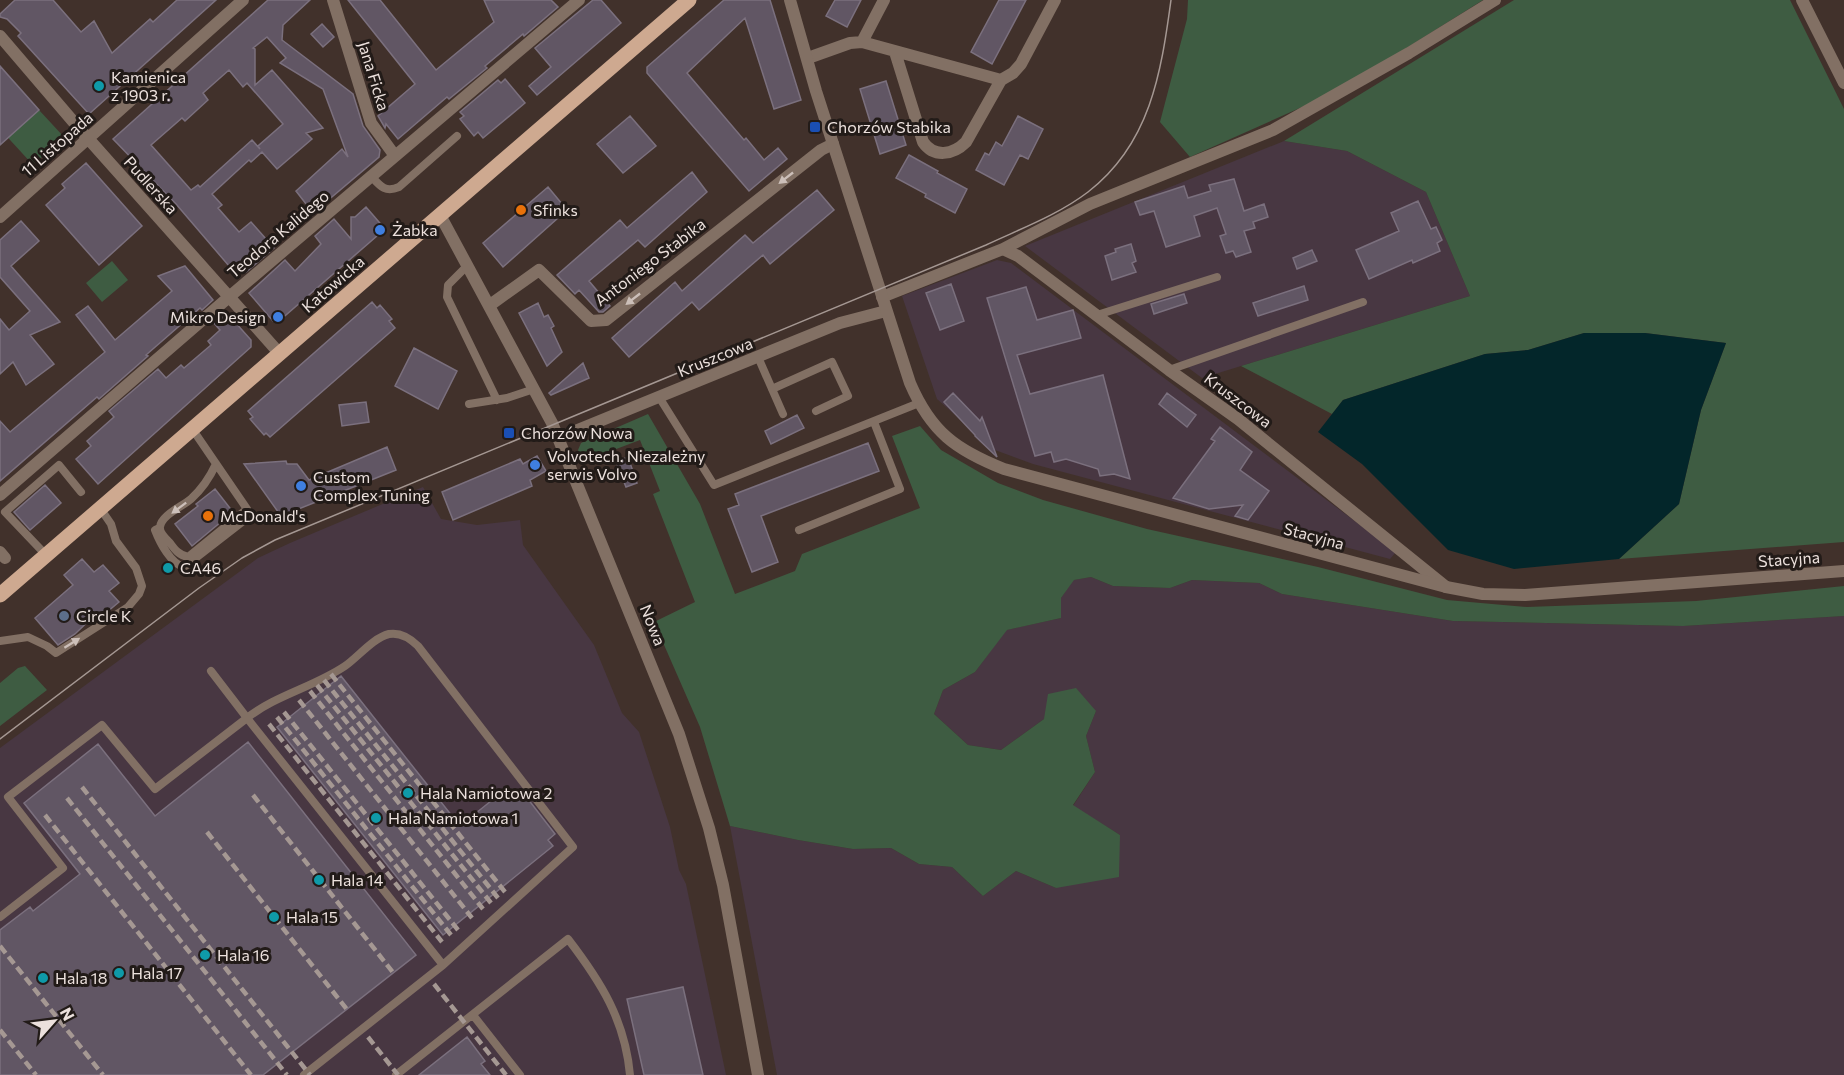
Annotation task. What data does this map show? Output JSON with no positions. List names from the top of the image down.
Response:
{
  "streets": {
    "main road": ["Katowicka"],
    "street": [
      "Jana Ficka",
      "11 Listopada",
      "Pudlerska",
      "Teodora Kalidego",
      "Antoniego Stabika",
      "Kruszcowa",
      "Stacyjna",
      "Nowa"
    ]
  },
  "crossings": [
    ["Jana Ficka", "Teodora Kalidego"],
    ["11 Listopada", "Pudlerska"],
    ["Pudlerska", "Teodora Kalidego"],
    ["Pudlerska", "Katowicka"],
    ["Antoniego Stabika", "Nowa"],
    ["Katowicka", "Nowa"],
    ["Kruszcowa", "Stacyjna"],
    ["Kruszcowa", "Nowa"]
  ],
  "one_way": ["Antoniego Stabika"],
  "places": {
    "other": [
      "Kamienica z 1903 r.",
      "Sfinks",
      "Żabka",
      "Mikro Design",
      "Volvotech. Niezależny serwis Volvo",
      "Custom Complex Tuning",
      "McDonald's",
      "CA46",
      "Circle K",
      "Hala Namiotowa 2",
      "Hala Namiotowa 1",
      "Hala 14",
      "Hala 15",
      "Hala 16",
      "Hala 17",
      "Hala 18"
    ],
    "transit": ["Chorzów Stabika", "Chorzów Nowa"]
  },
  "north": "top right"
}
